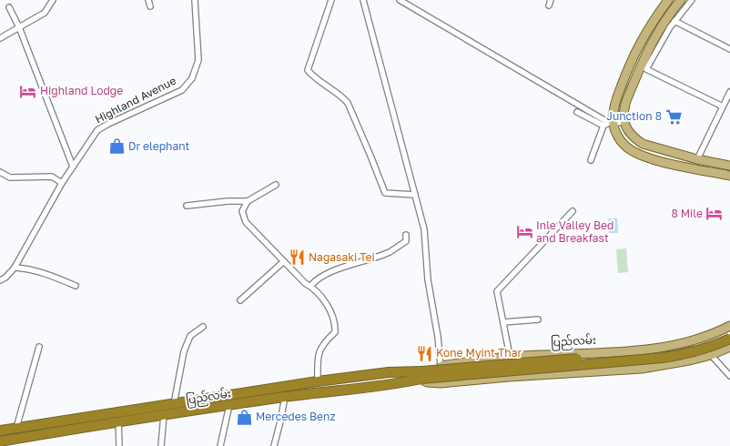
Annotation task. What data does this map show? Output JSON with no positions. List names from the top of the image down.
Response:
{
  "streets": {
    "highway": ["ပြည်လမ်း"],
    "street": ["Highland Avenue"]
  },
  "places": {
    "hotel": ["Highland Lodge", "8 Mile", "Inle Valley Bed and Breakfast"],
    "supermarket": ["Junction 8"],
    "shop": ["Dr elephant", "Mercedes Benz"],
    "restaurant": ["Nagasaki Tei", "Kone Myint Thar"]
  }
}
